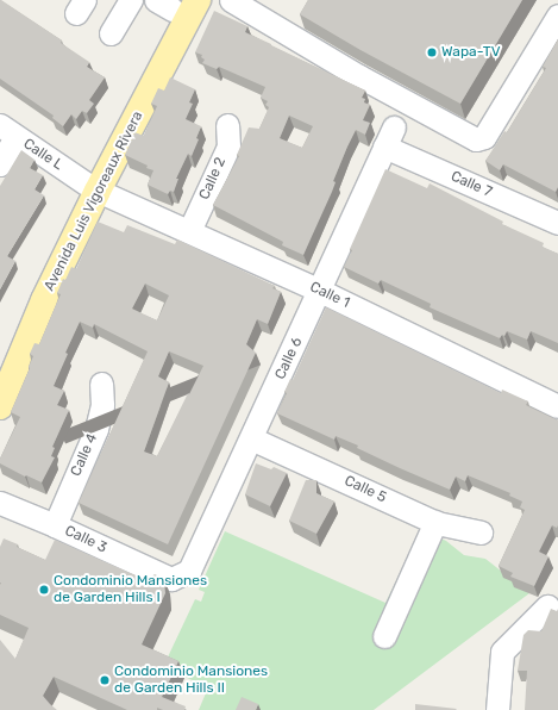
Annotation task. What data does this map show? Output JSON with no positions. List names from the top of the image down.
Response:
{
  "streets": {
    "main road": ["Avenida Luis Vigoreaux Rivera"],
    "street": [
      "Calle L",
      "Calle 2",
      "Calle 7",
      "Calle 1",
      "Calle 6",
      "Calle 4",
      "Calle 5",
      "Calle 3"
    ]
  },
  "crossings": [
    ["Calle L", "Avenida Luis Vigoreaux Rivera"],
    ["Calle L", "Calle 1"],
    ["Calle 2", "Calle 1"],
    ["Calle 7", "Calle 6"],
    ["Avenida Luis Vigoreaux Rivera", "Calle 1"],
    ["Calle 1", "Calle 6"],
    ["Calle 6", "Calle 5"],
    ["Calle 6", "Calle 3"],
    ["Calle 4", "Calle 3"]
  ],
  "places": ["Wapa-TV", "Condominio Mansiones de Garden Hills I", "Condominio Mansiones de Garden Hills II"]
}
